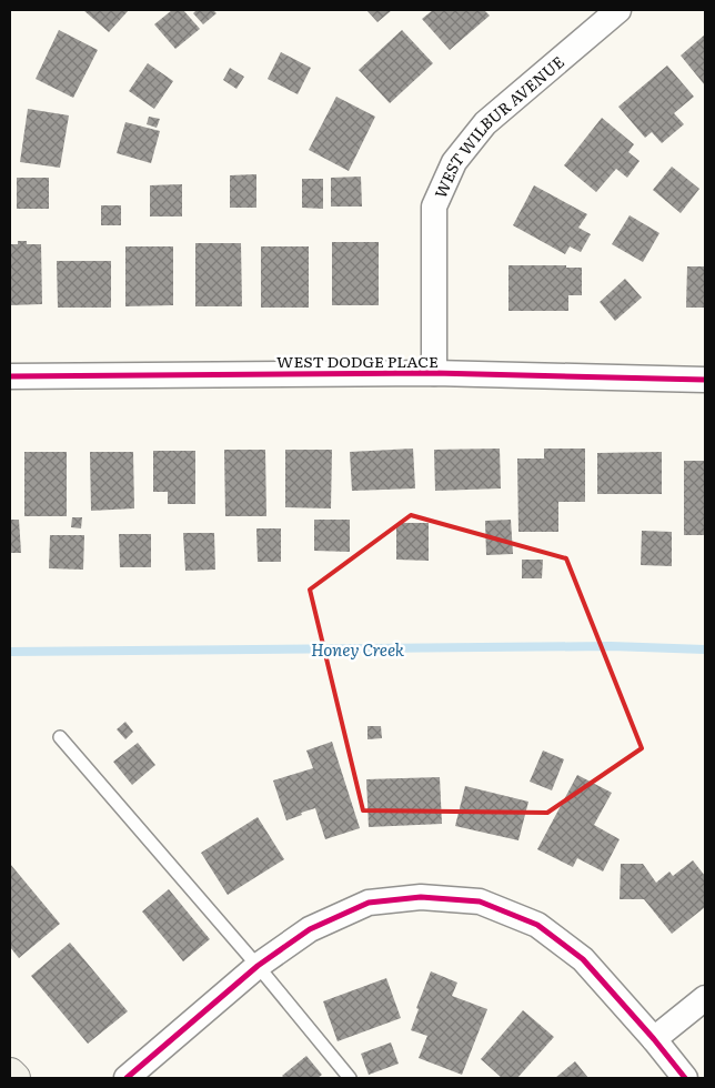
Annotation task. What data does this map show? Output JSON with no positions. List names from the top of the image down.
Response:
{
  "streets": {
    "street": ["WEST WILBUR AVENUE", "WEST DODGE PLACE"]
  },
  "crossings": [
    ["WEST WILBUR AVENUE", "WEST DODGE PLACE"]
  ],
  "water": ["Honey Creek"]
}
